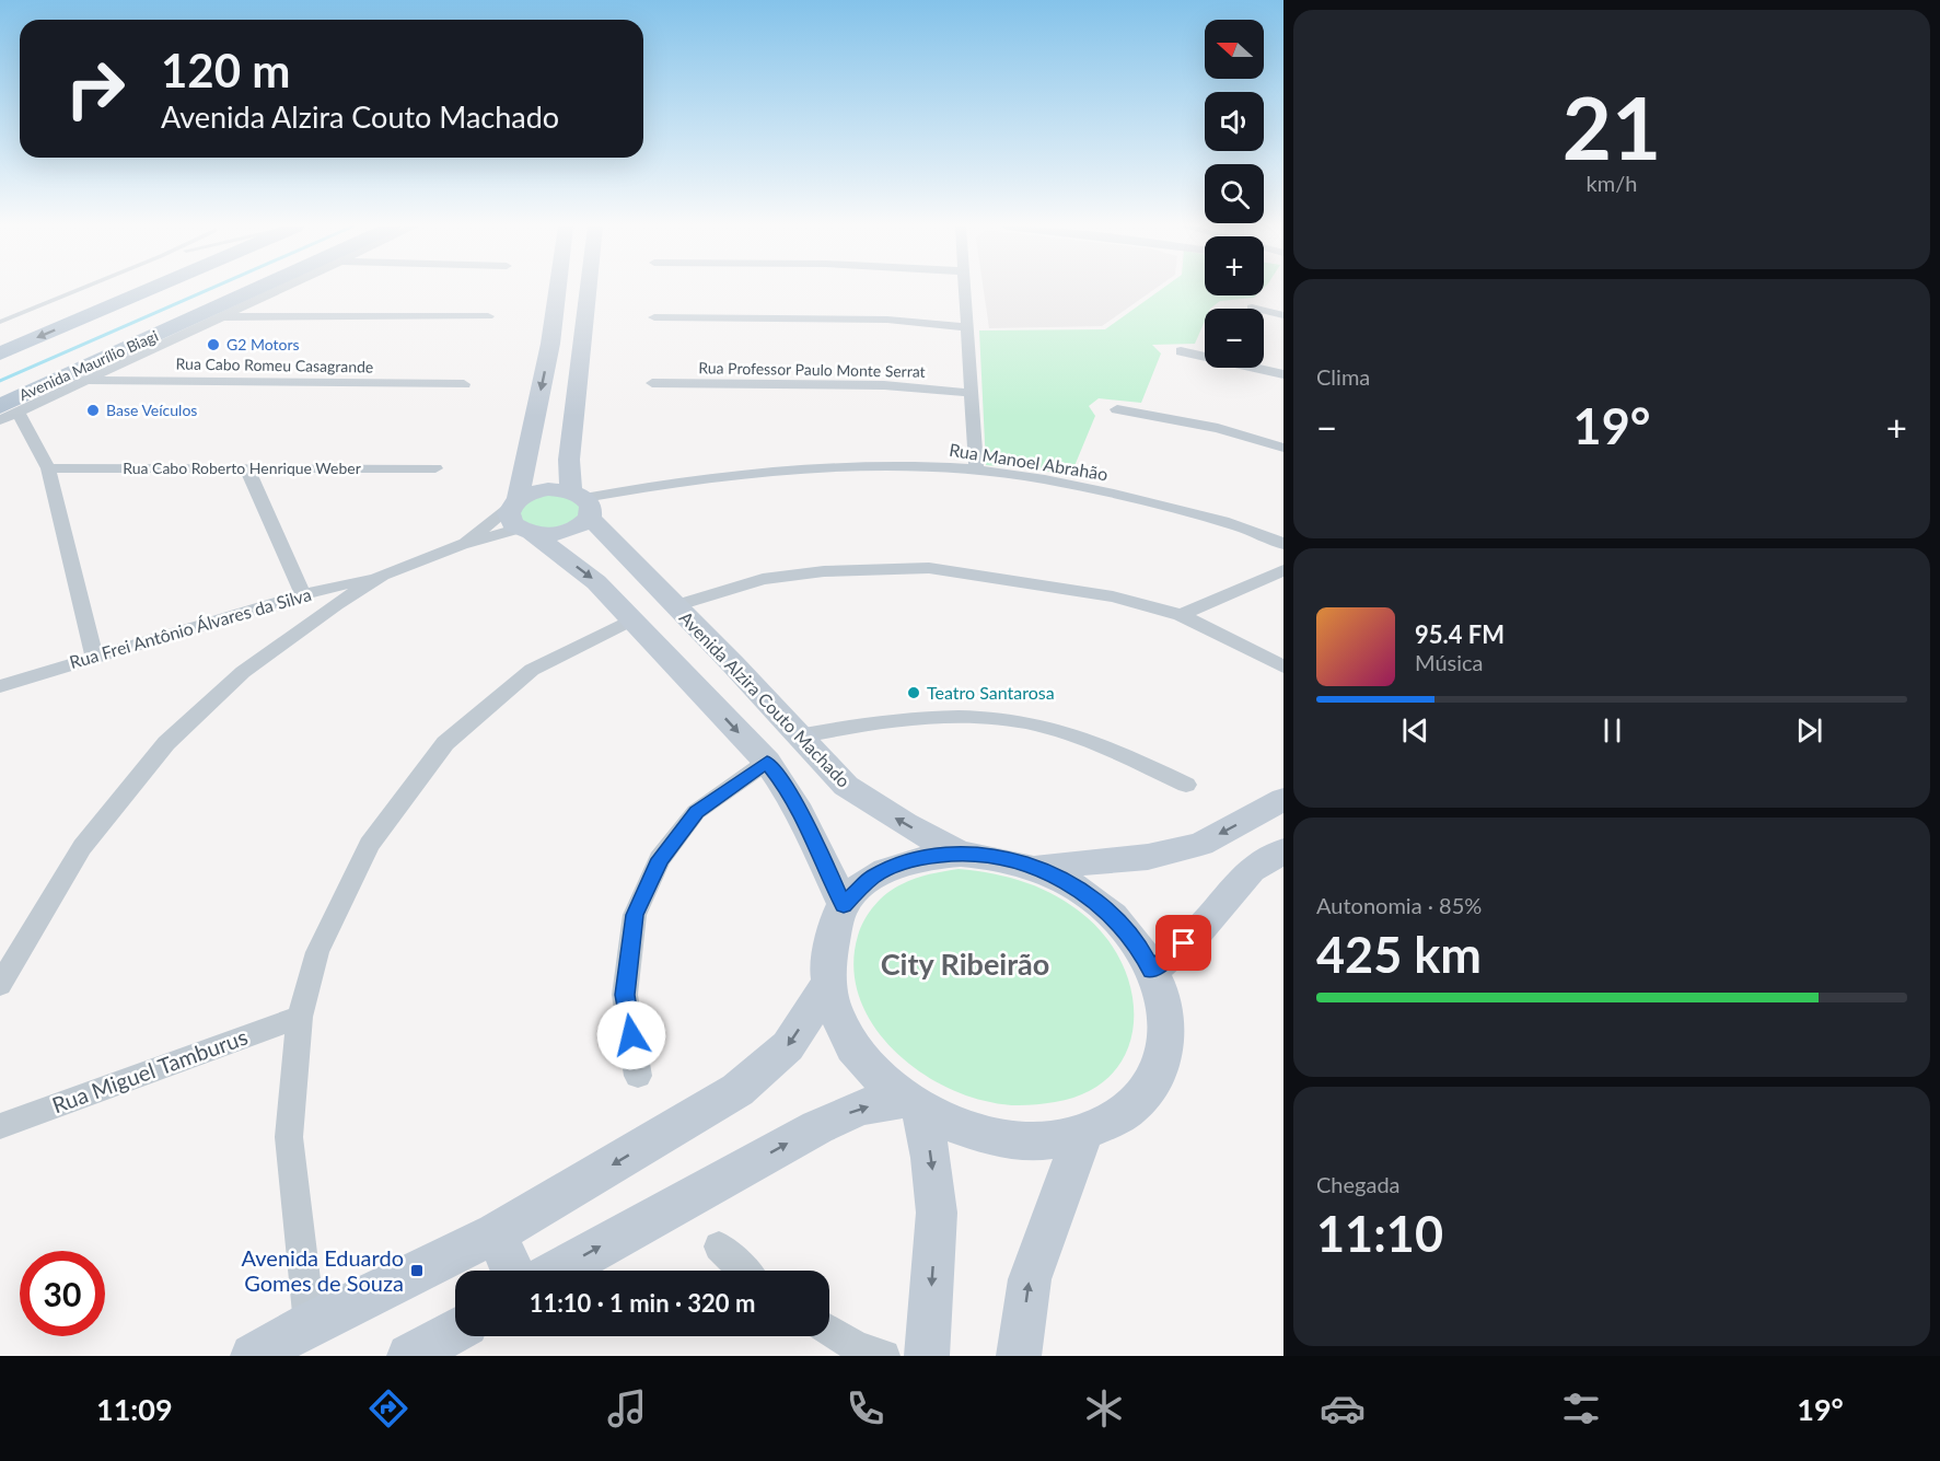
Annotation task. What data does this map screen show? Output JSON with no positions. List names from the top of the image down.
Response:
{
  "streets": {
    "main road": ["Avenida Maurílio Biagi"],
    "street": [
      "Rua Cabo Romeu Casagrande",
      "Rua Professor Paulo Monte Serrat",
      "Rua Manoel Abrahão",
      "Rua Cabo Roberto Henrique Weber",
      "Rua Frei Antônio Álvares da Silva",
      "Avenida Alzira Couto Machado",
      "Rua Miguel Tamburus"
    ]
  },
  "crossings": [
    ["Rua Manoel Abrahão", "Avenida Alzira Couto Machado"]
  ],
  "districts": ["City Ribeirão"],
  "places": {
    "other": ["G2 Motors", "Base Veículos", "Teatro Santarosa"],
    "transit": ["Avenida Eduardo Gomes de Souza"]
  },
  "north": "left",
  "page": {
    "tile": [
      ["21", "km/h"],
      "Clima",
      ["Autonomia · 85%", "425 km"],
      ["Chegada", "11:10"]
    ],
    "map_buttons": ["+", "−"],
    "turn": ["120 m", "Avenida Alzira Couto Machado"],
    "heat": ["−", "19°", "+"],
    "song": ["95.4 FM", "Música"],
    "limit": "30",
    "trip": "11:10 · 1 min · 320 m",
    "tabs": ["11:09", "19°"]
  }
}
